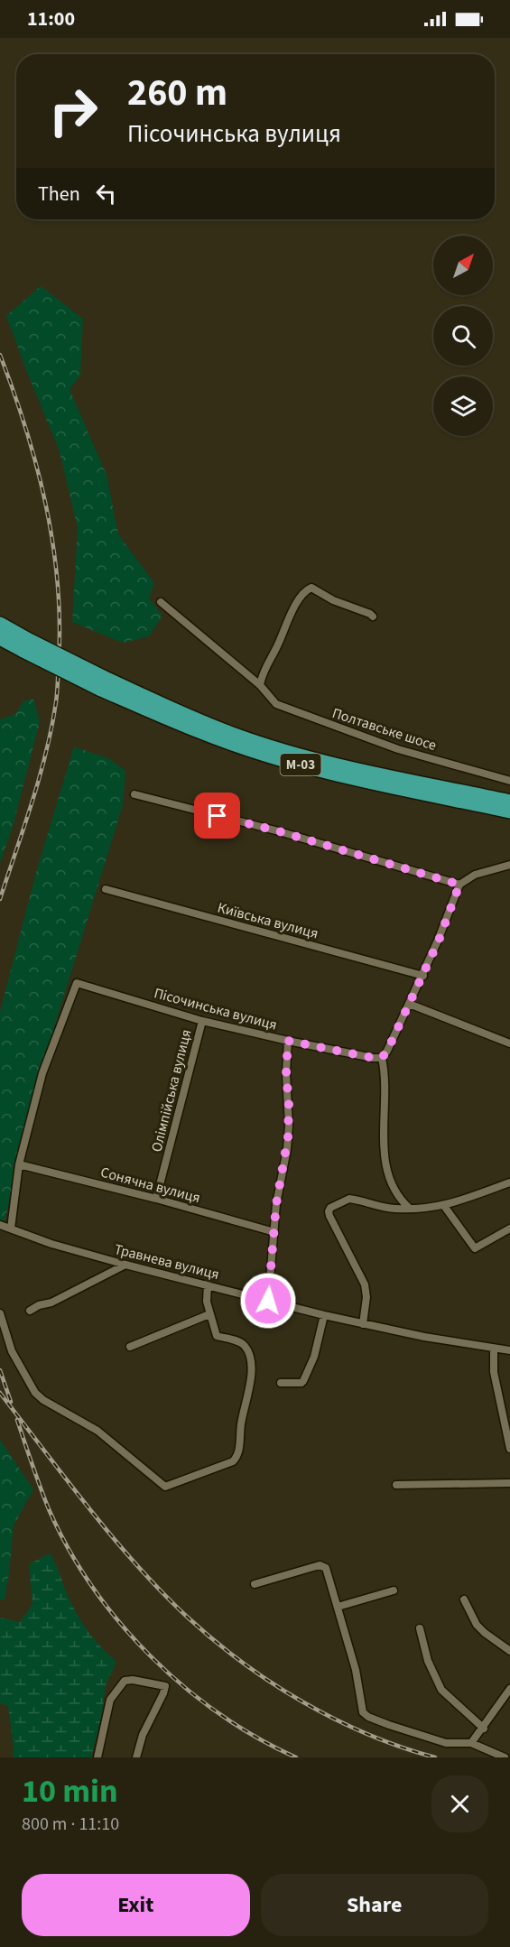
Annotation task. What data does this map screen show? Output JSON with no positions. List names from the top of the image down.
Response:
{
  "streets": {
    "highway": ["М-03"],
    "street": [
      "Полтавське шосе",
      "Київська вулиця",
      "Пісочинська вулиця",
      "Олімпійська вулиця",
      "Сонячна вулиця",
      "Травнева вулиця"
    ]
  },
  "crossings": [
    ["Пісочинська вулиця", "Олімпійська вулиця"],
    ["Пісочинська вулиця", "Сонячна вулиця"],
    ["Олімпійська вулиця", "Сонячна вулиця"]
  ],
  "north": "top right",
  "page": {
    "status": "11:00",
    "turn": ["260 m", "Пісочинська вулиця"],
    "then": "Then",
    "heading": ["10 min", "800 m · 11:10"],
    "buttons": ["Exit", "Share"]
  }
}
